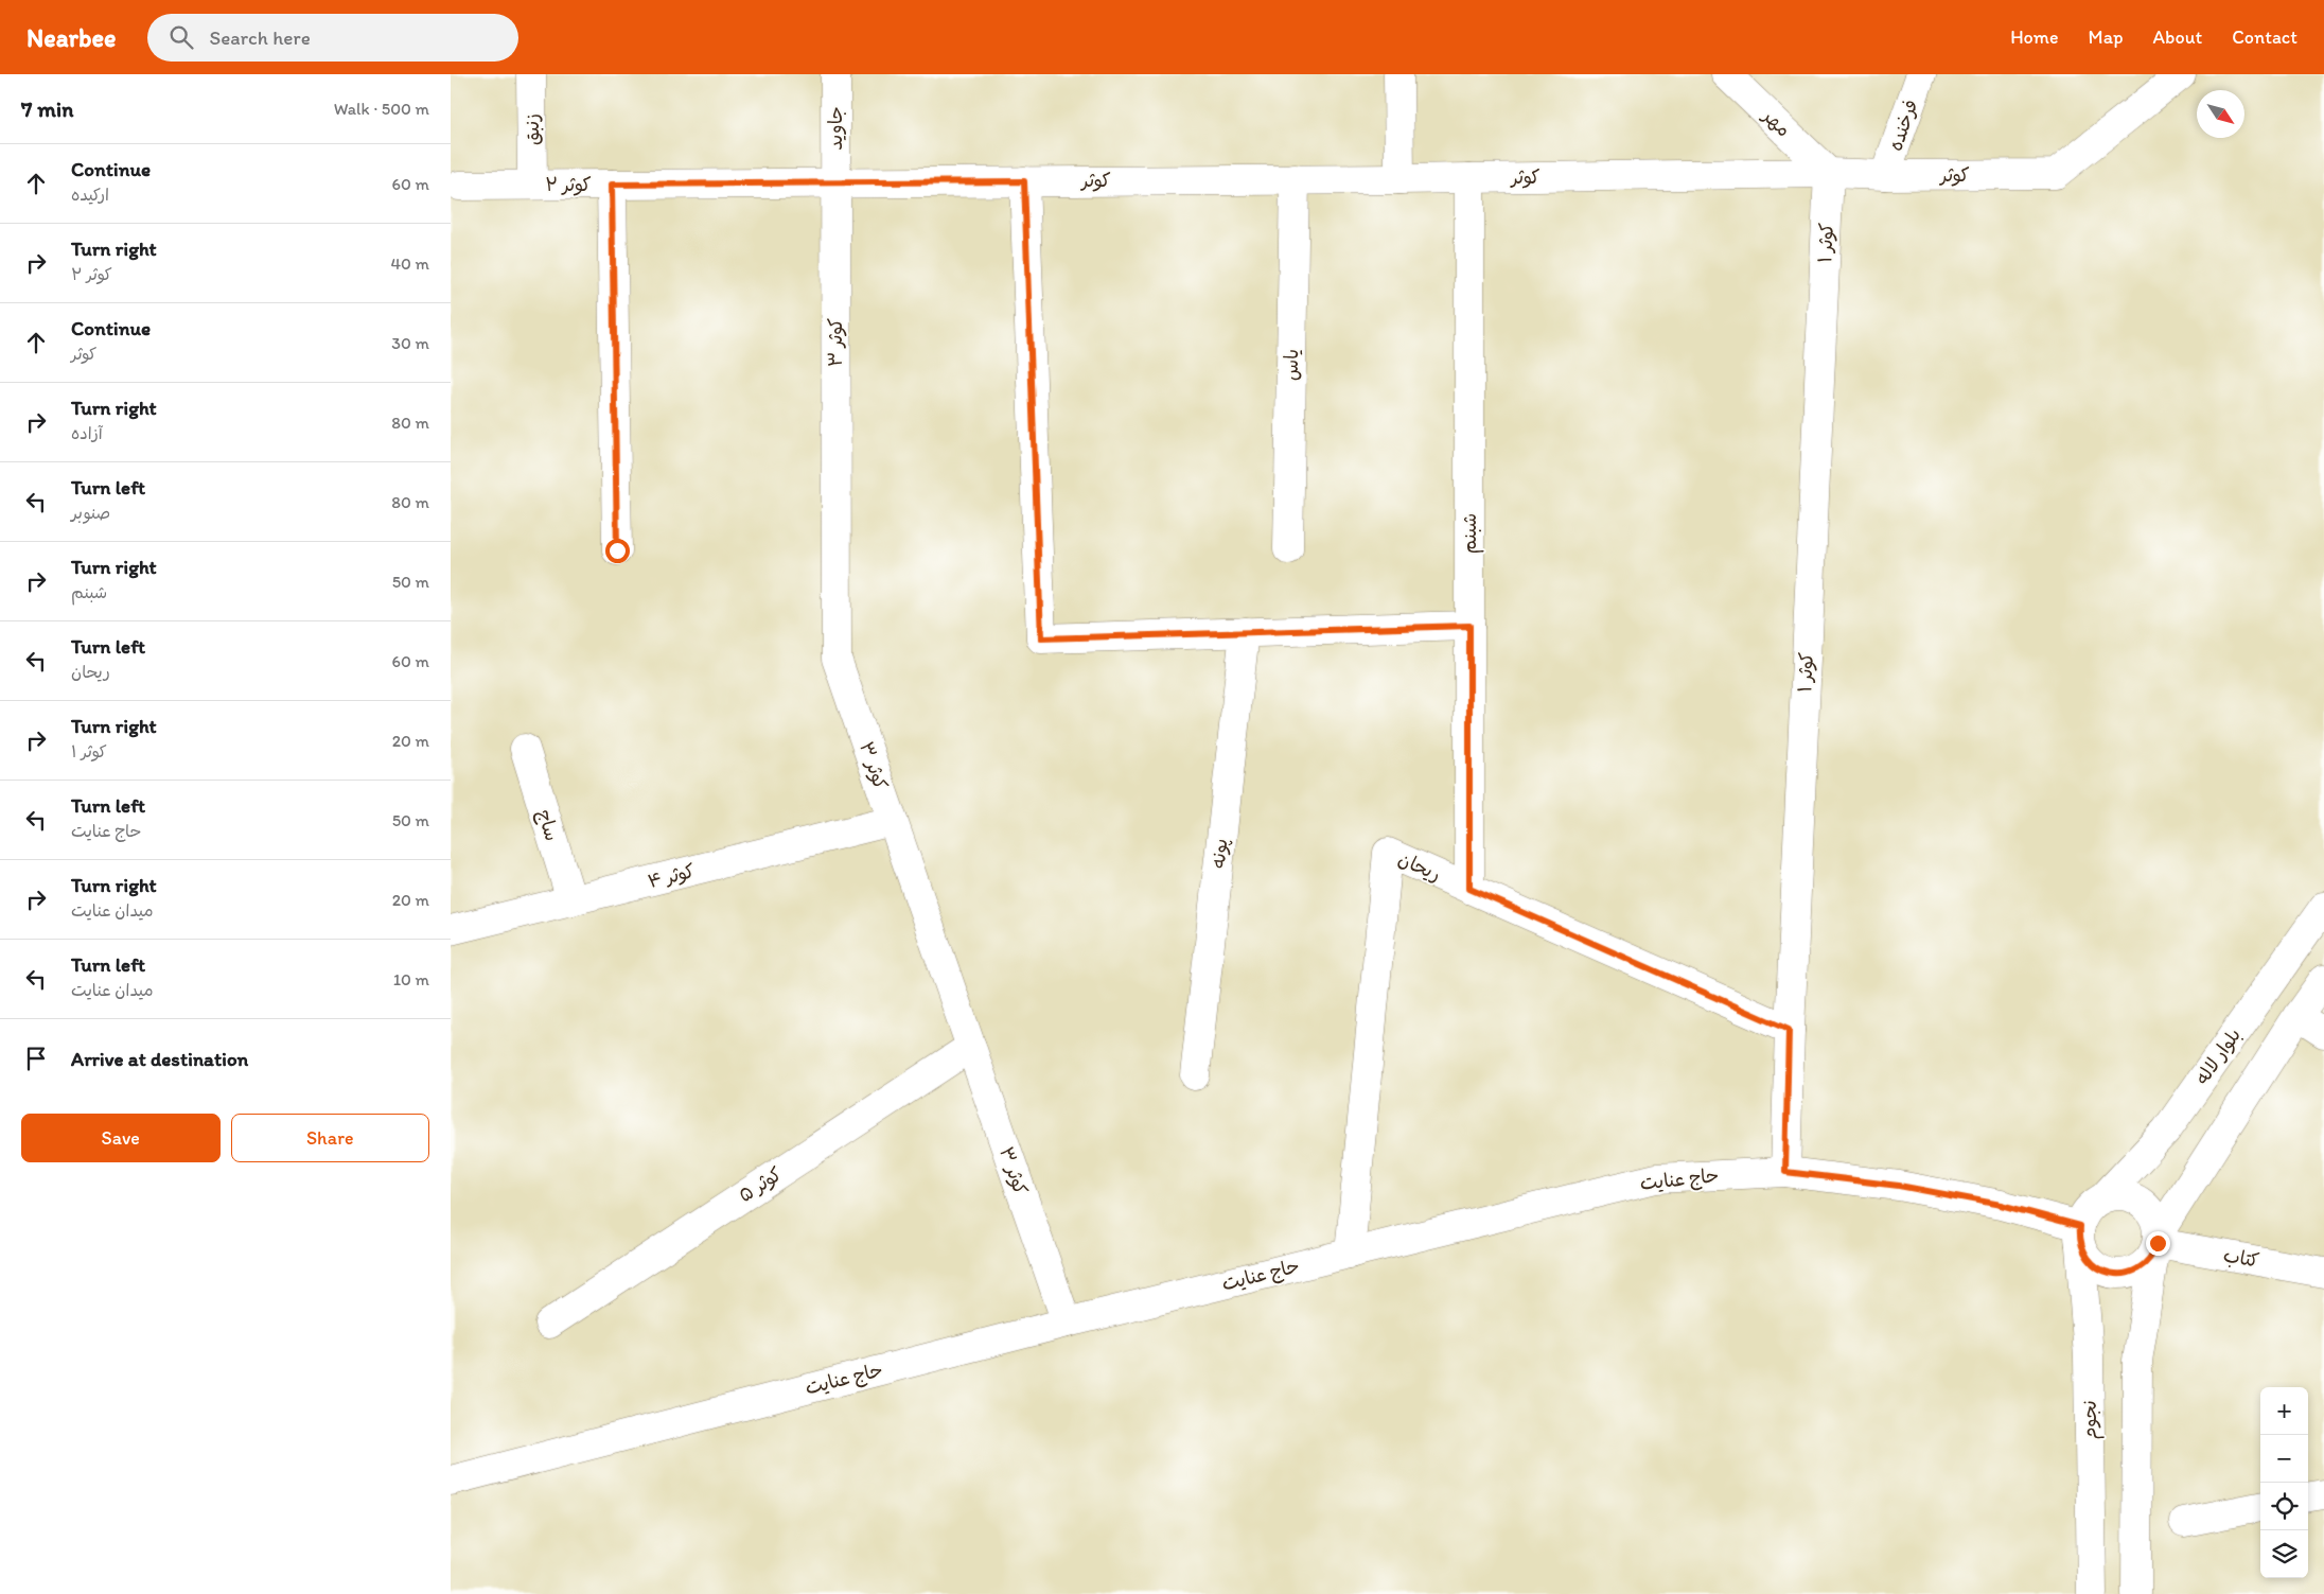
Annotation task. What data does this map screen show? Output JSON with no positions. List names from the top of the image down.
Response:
{
  "streets": {
    "street": [
      "مهر",
      "فرخنده",
      "جاوید",
      "زنبق",
      "کوثر",
      "کوثر ۲",
      "کوثر ۱",
      "کوثر ۳",
      "یاس",
      "شبنم",
      "ساج",
      "پونه",
      "ریحان",
      "کوثر ۴",
      "بلوار لاله",
      "حاج عنایت",
      "کوثر ۵",
      "کتاب",
      "نجوم"
    ]
  },
  "crossings": [
    ["مهر", "کوثر"],
    ["مهر", "کوثر ۱"],
    ["فرخنده", "کوثر"],
    ["جاوید", "کوثر"],
    ["جاوید", "کوثر ۲"],
    ["جاوید", "کوثر ۳"],
    ["زنبق", "کوثر ۲"],
    ["کوثر", "کوثر ۲"],
    ["کوثر", "کوثر ۱"],
    ["کوثر", "کوثر ۳"],
    ["کوثر", "یاس"],
    ["کوثر", "شبنم"],
    ["کوثر ۲", "کوثر ۳"],
    ["کوثر ۱", "ریحان"],
    ["کوثر ۱", "حاج عنایت"],
    ["کوثر ۳", "کوثر ۴"],
    ["کوثر ۳", "حاج عنایت"],
    ["کوثر ۳", "کوثر ۵"],
    ["شبنم", "ریحان"],
    ["ساج", "کوثر ۴"],
    ["ریحان", "حاج عنایت"],
    ["بلوار لاله", "حاج عنایت"],
    ["بلوار لاله", "کتاب"],
    ["بلوار لاله", "نجوم"],
    ["حاج عنایت", "کتاب"],
    ["حاج عنایت", "نجوم"],
    ["کتاب", "نجوم"]
  ],
  "north": "bottom right",
  "page": {
    "header": "Nearbee",
    "search": "Search here",
    "nav": [
      "Home",
      "Map",
      "About",
      "Contact"
    ],
    "heading": ["7 min", "Walk · 500 m"],
    "list": [
      ["Continue", "ارکیده", "60 m"],
      ["Turn right", "کوثر ۲", "40 m"],
      ["Continue", "کوثر", "30 m"],
      ["Turn right", "آزاده", "80 m"],
      ["Turn left", "صنوبر", "80 m"],
      ["Turn right", "شبنم", "50 m"],
      ["Turn left", "ریحان", "60 m"],
      ["Turn right", "کوثر ۱", "20 m"],
      ["Turn left", "حاج عنایت", "50 m"],
      ["Turn right", "میدان عنایت", "20 m"],
      ["Turn left", "میدان عنایت", "10 m"],
      "Arrive at destination"
    ],
    "buttons": ["Save", "Share"],
    "map_buttons": ["+", "−"]
  }
}
